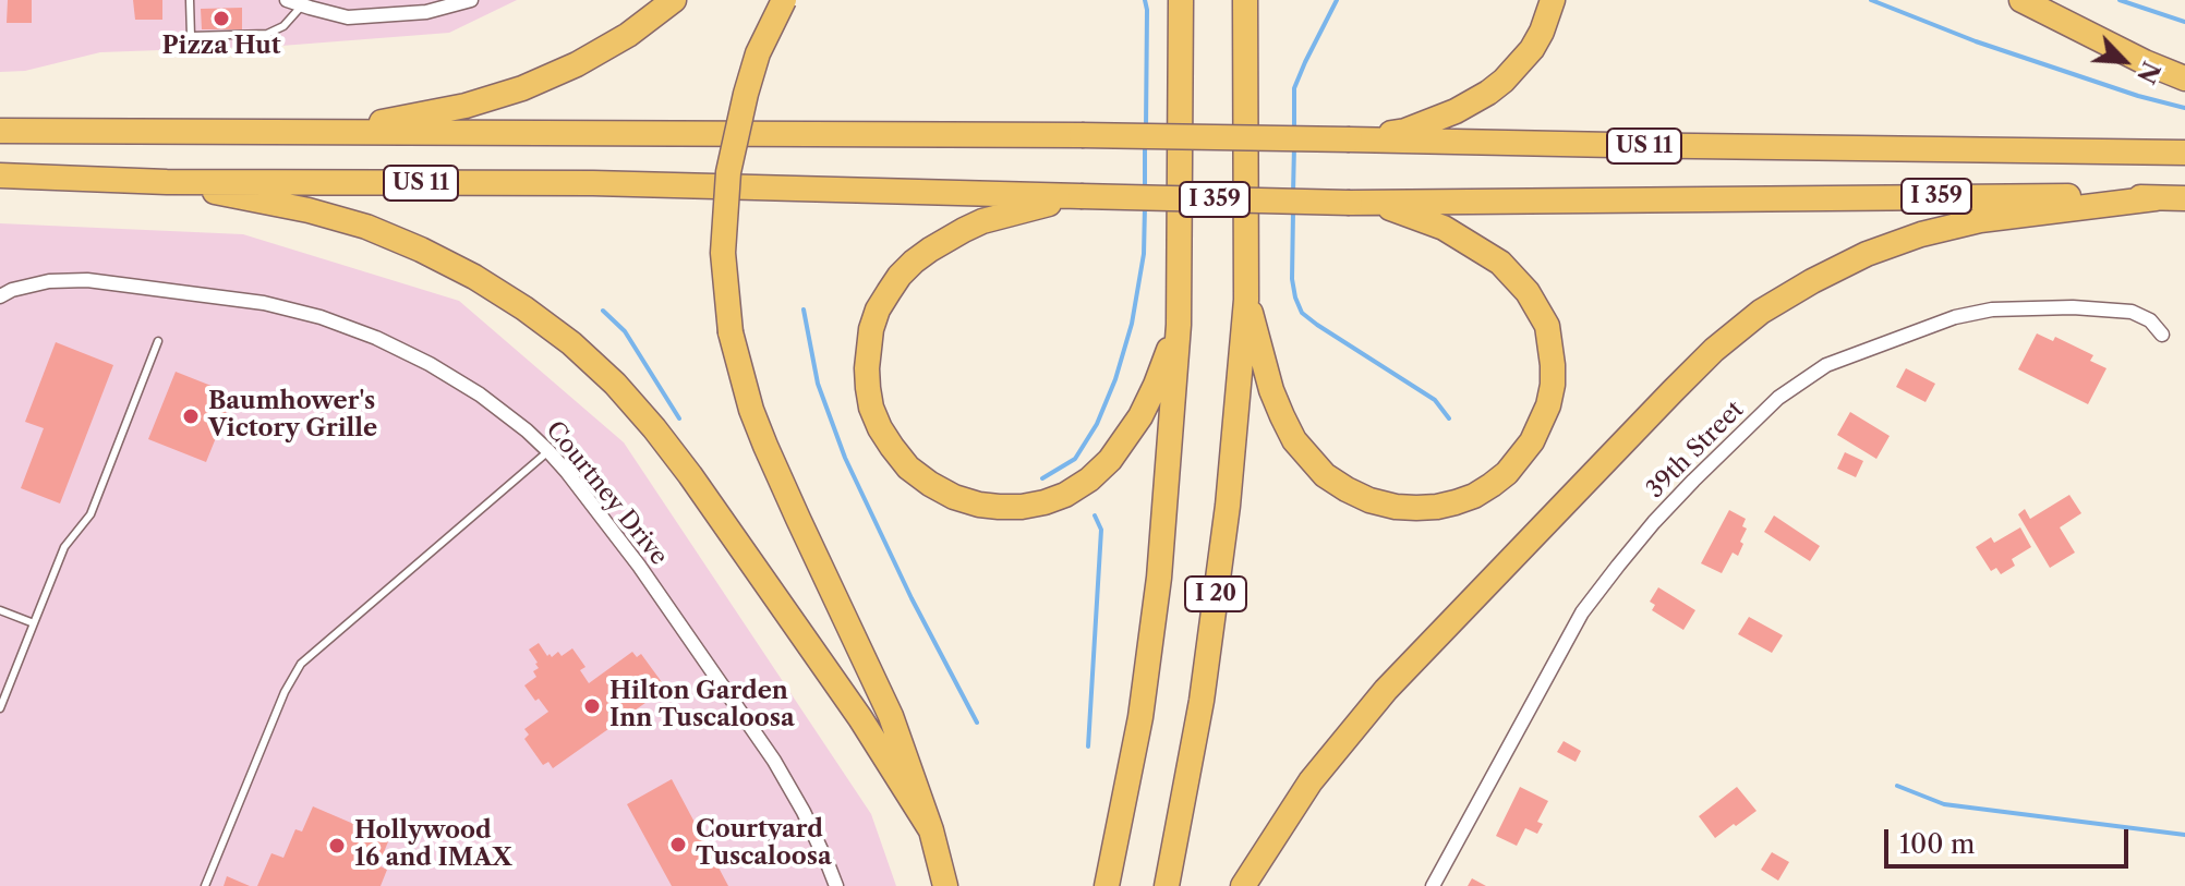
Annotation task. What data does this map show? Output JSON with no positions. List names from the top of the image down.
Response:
{
  "streets": {
    "highway": ["US 11", "I 359", "I 20"],
    "street": ["39th Street", "Courtney Drive"]
  },
  "crossings": [
    ["US 11", "I 359"]
  ],
  "places": [
    "Pizza Hut",
    "Baumhower's Victory Grille",
    "Hilton Garden Inn Tuscaloosa",
    "Courtyard Tuscaloosa",
    "Hollywood 16 and IMAX"
  ],
  "scale_bar": "100 m",
  "north": "bottom right"
}
